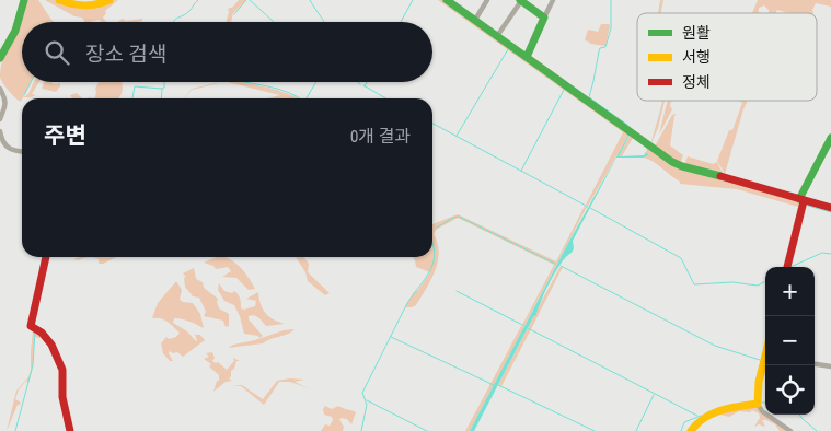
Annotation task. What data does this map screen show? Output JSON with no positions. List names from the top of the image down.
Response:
{
  "legend": ["원활", "서행", "정체"],
  "page": {
    "search": "장소 검색",
    "heading": ["주변", "0개 결과"],
    "map_buttons": ["+", "−"]
  }
}
